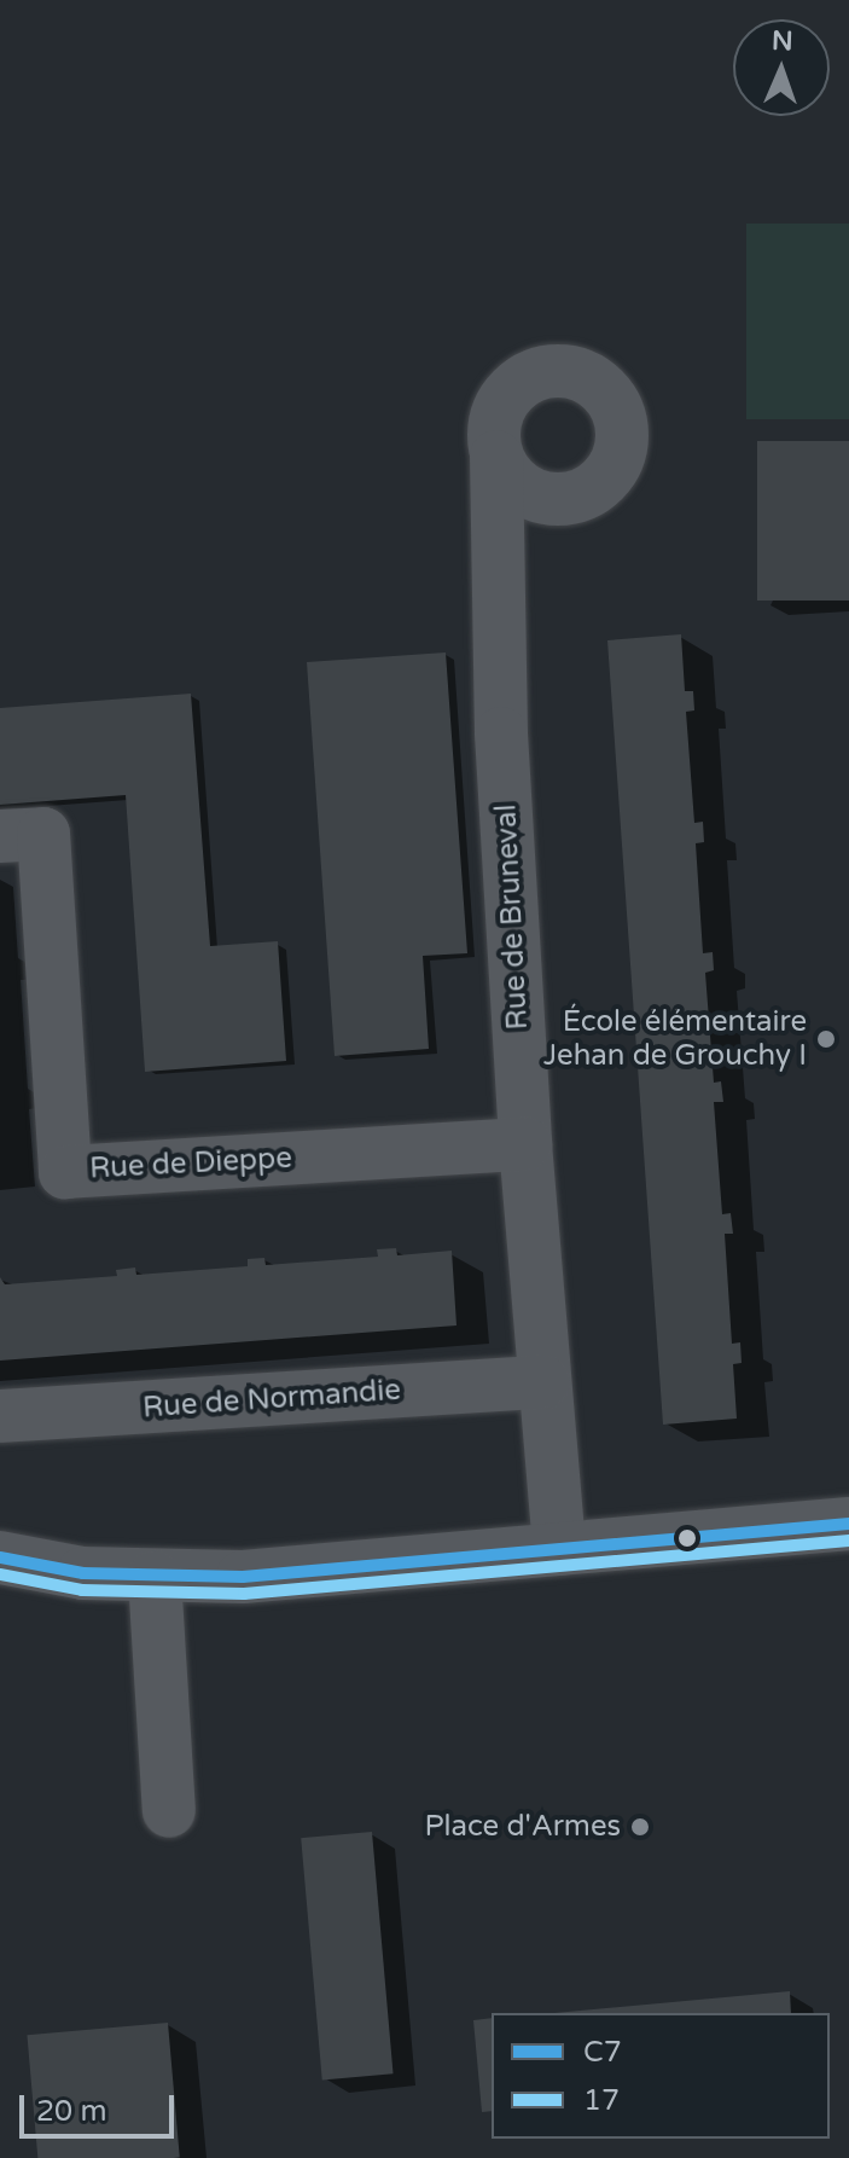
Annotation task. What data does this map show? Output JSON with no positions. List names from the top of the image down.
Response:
{
  "streets": {
    "street": ["Rue de Bruneval", "Rue de Dieppe", "Rue de Normandie"]
  },
  "crossings": [
    ["Rue de Bruneval", "Rue de Dieppe"],
    ["Rue de Bruneval", "Rue de Normandie"]
  ],
  "places": ["École élémentaire Jehan de Grouchy I", "Place d'Armes"],
  "lines": ["transit line C7", "transit line 17"],
  "legend": ["C7", "17"],
  "scale_bar": "20 m",
  "north": "top"
}
